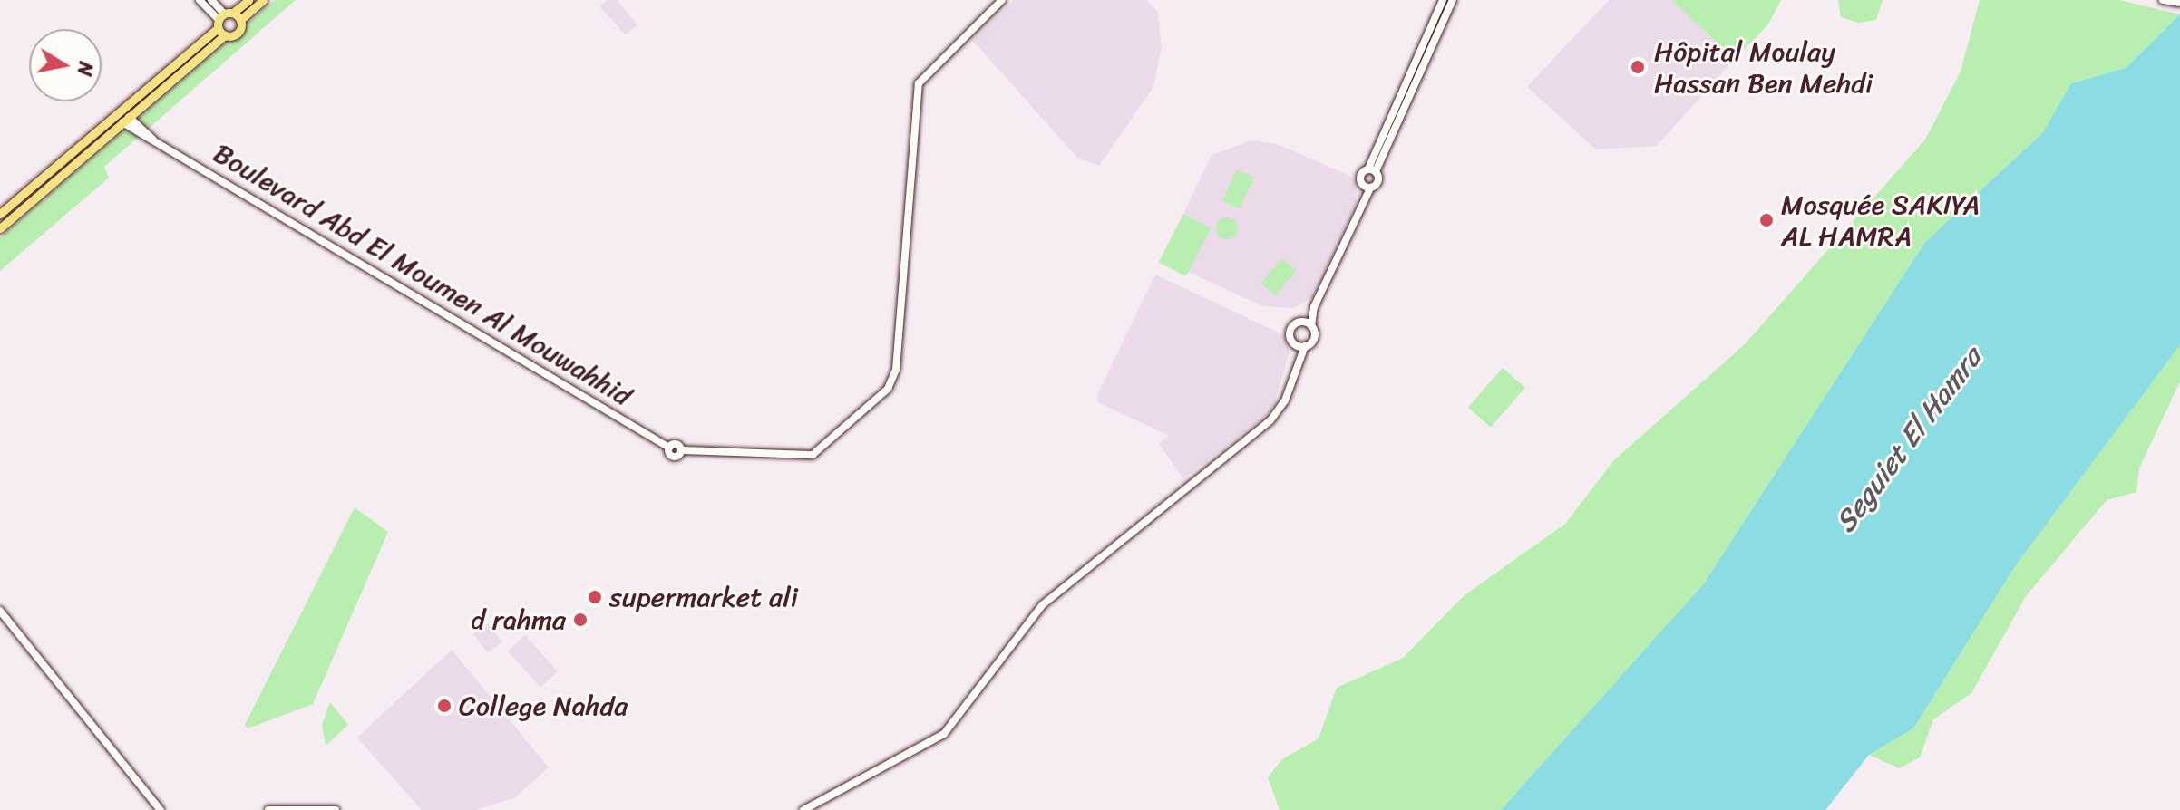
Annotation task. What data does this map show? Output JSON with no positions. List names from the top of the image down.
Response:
{
  "streets": {
    "main road": ["Boulevard Abd El Moumen Al Mouwahhid"]
  },
  "water": ["Seguiet El Hamra"],
  "places": [
    "Hôpital Moulay Hassan Ben Mehdi",
    "Mosquée SAKIYA AL HAMRA",
    "supermarket ali",
    "d rahma",
    "College Nahda"
  ],
  "north": "right"
}
